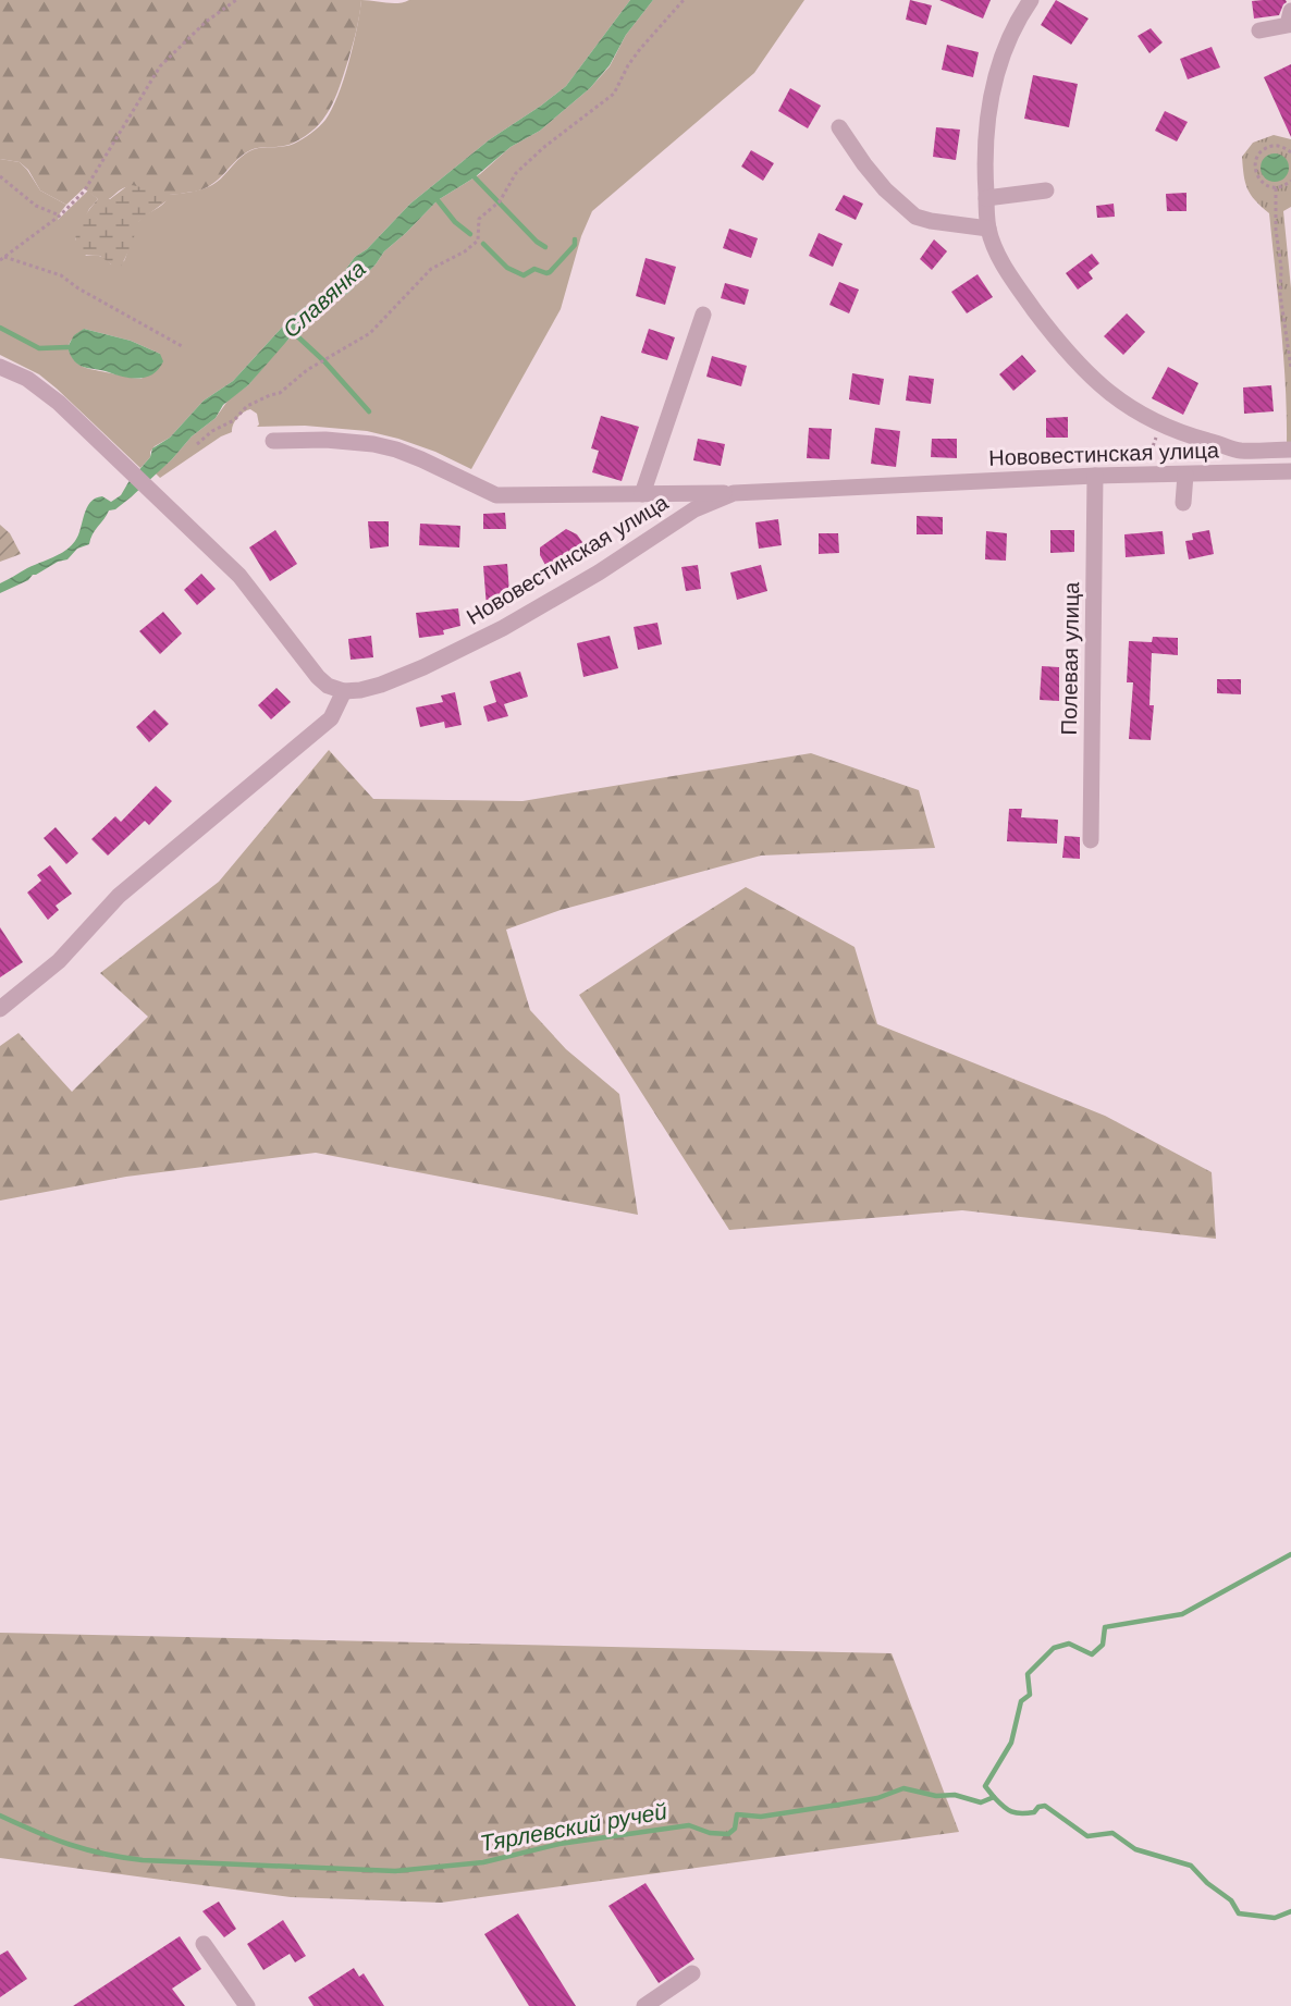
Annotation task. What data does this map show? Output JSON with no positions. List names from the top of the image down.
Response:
{
  "streets": {
    "street": ["Нововестинская улица", "Полевая улица"]
  },
  "crossings": [
    ["Нововестинская улица", "Полевая улица"]
  ],
  "water": ["Славянка", "Тярлевский ручей"]
}
